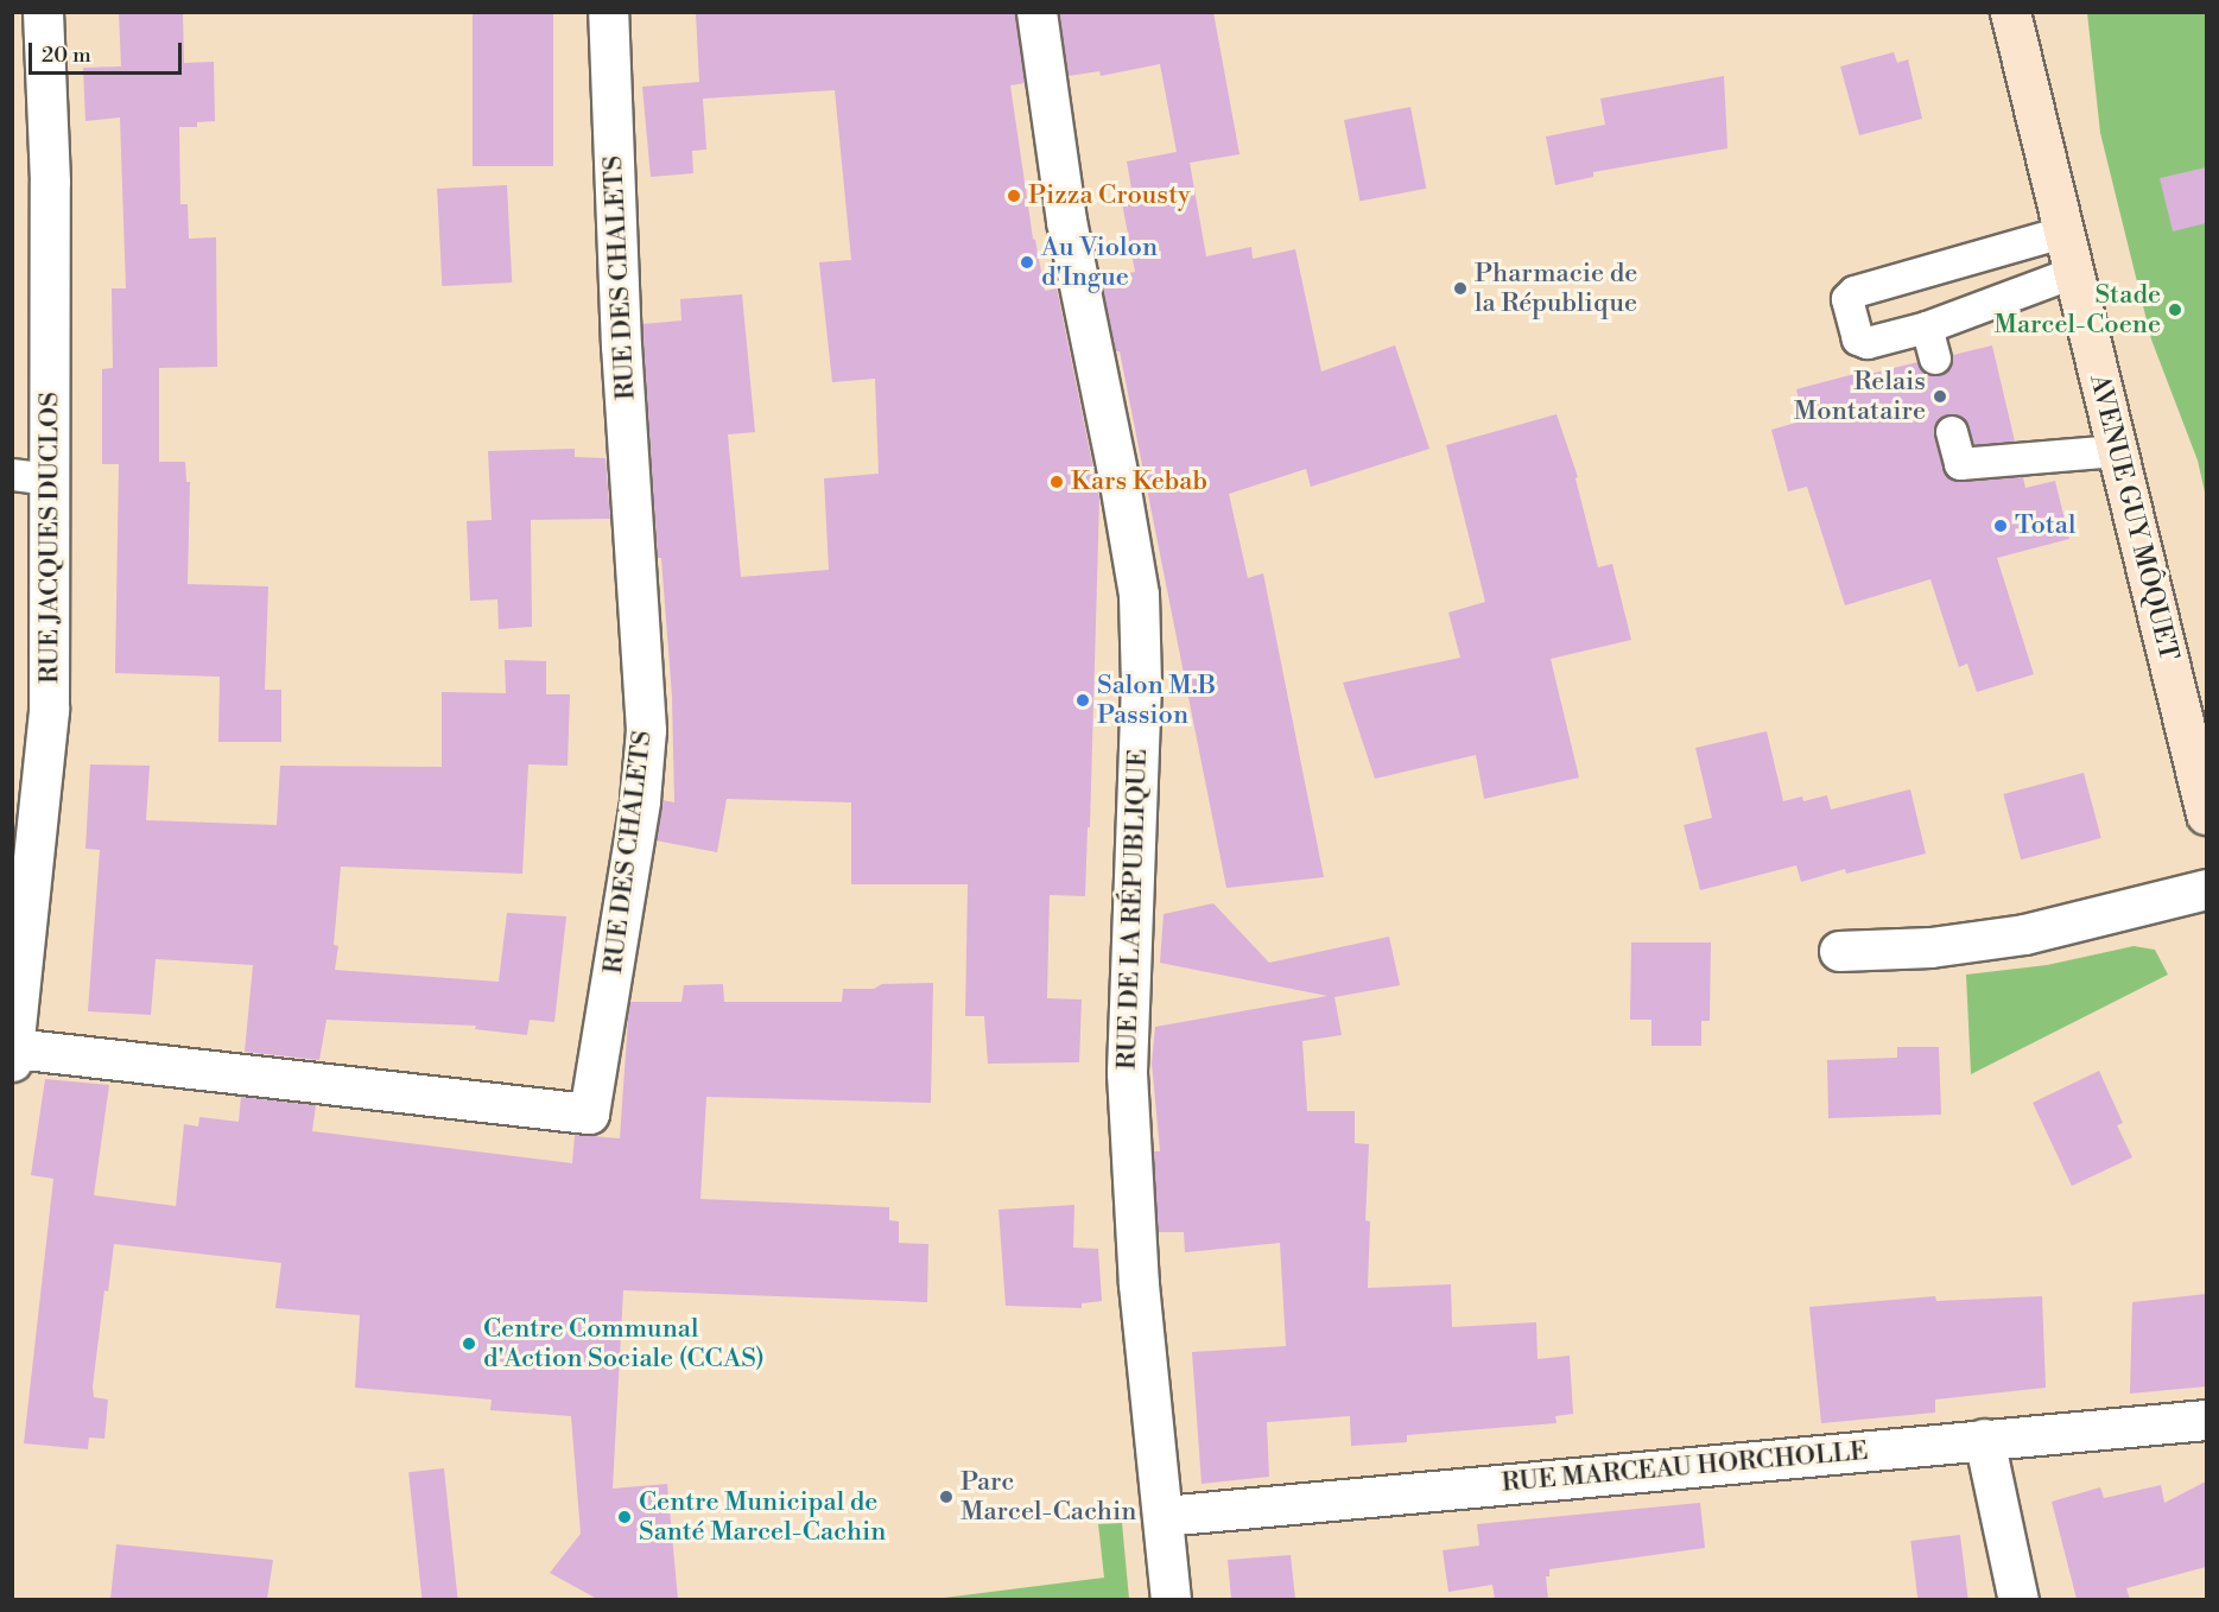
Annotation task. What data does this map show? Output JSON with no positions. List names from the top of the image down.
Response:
{
  "streets": {
    "main road": ["AVENUE GUY MÔQUET"],
    "street": [
      "RUE DES CHALETS",
      "RUE JACQUES DUCLOS",
      "RUE DE LA RÉPUBLIQUE",
      "RUE MARCEAU HORCHOLLE"
    ]
  },
  "crossings": [
    ["RUE DES CHALETS", "RUE JACQUES DUCLOS"],
    ["RUE DE LA RÉPUBLIQUE", "RUE MARCEAU HORCHOLLE"]
  ],
  "places": [
    "Pizza Crousty",
    "Au Violon d'Ingue",
    "Pharmacie de la République",
    "Stade Marcel-Coene",
    "Relais Montataire",
    "Kars Kebab",
    "Total",
    "Salon M.B Passion",
    "Centre Communal d'Action Sociale (CCAS)",
    "Parc Marcel-Cachin",
    "Centre Municipal de Santé Marcel-Cachin"
  ],
  "scale_bar": "20 m"
}
